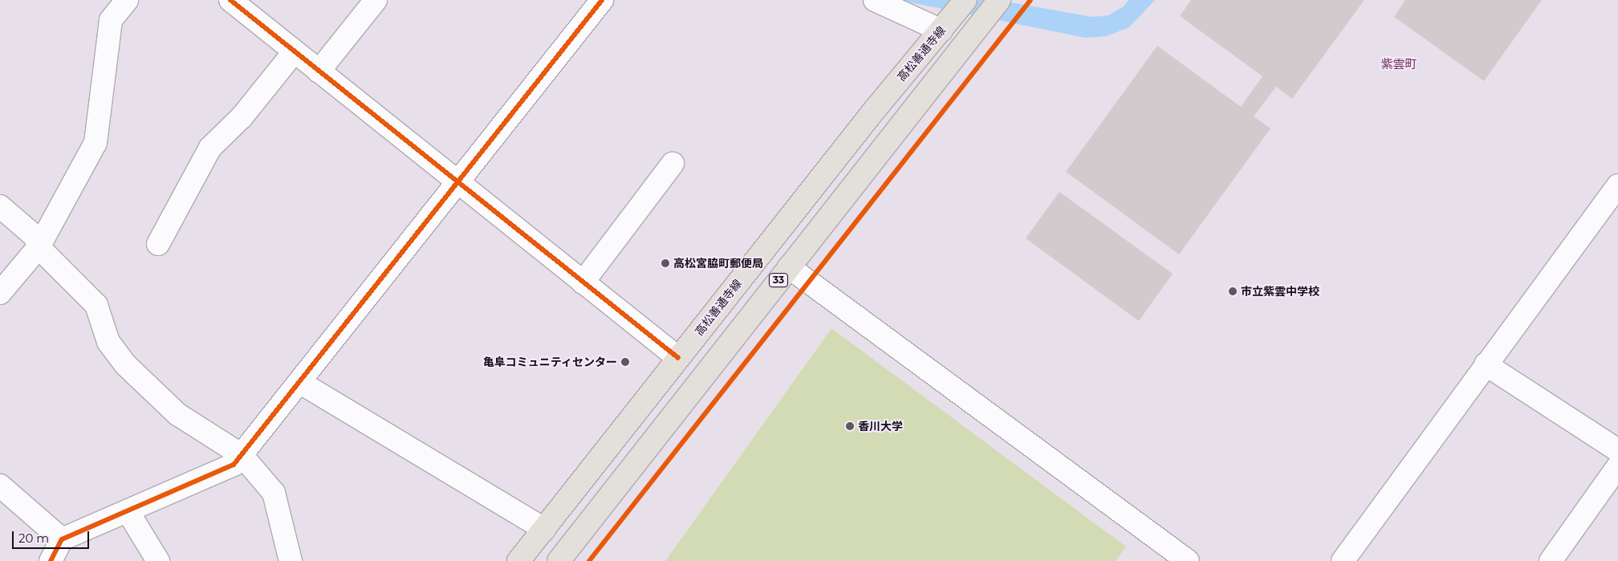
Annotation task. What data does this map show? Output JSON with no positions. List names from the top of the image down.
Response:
{
  "streets": {
    "main road": ["高松善通寺線", "33"]
  },
  "districts": ["紫雲町"],
  "places": [
    "高松宮脇町郵便局",
    "市立紫雲中学校",
    "亀阜コミュニティセンター",
    "香川大学"
  ],
  "scale_bar": "20 m"
}
